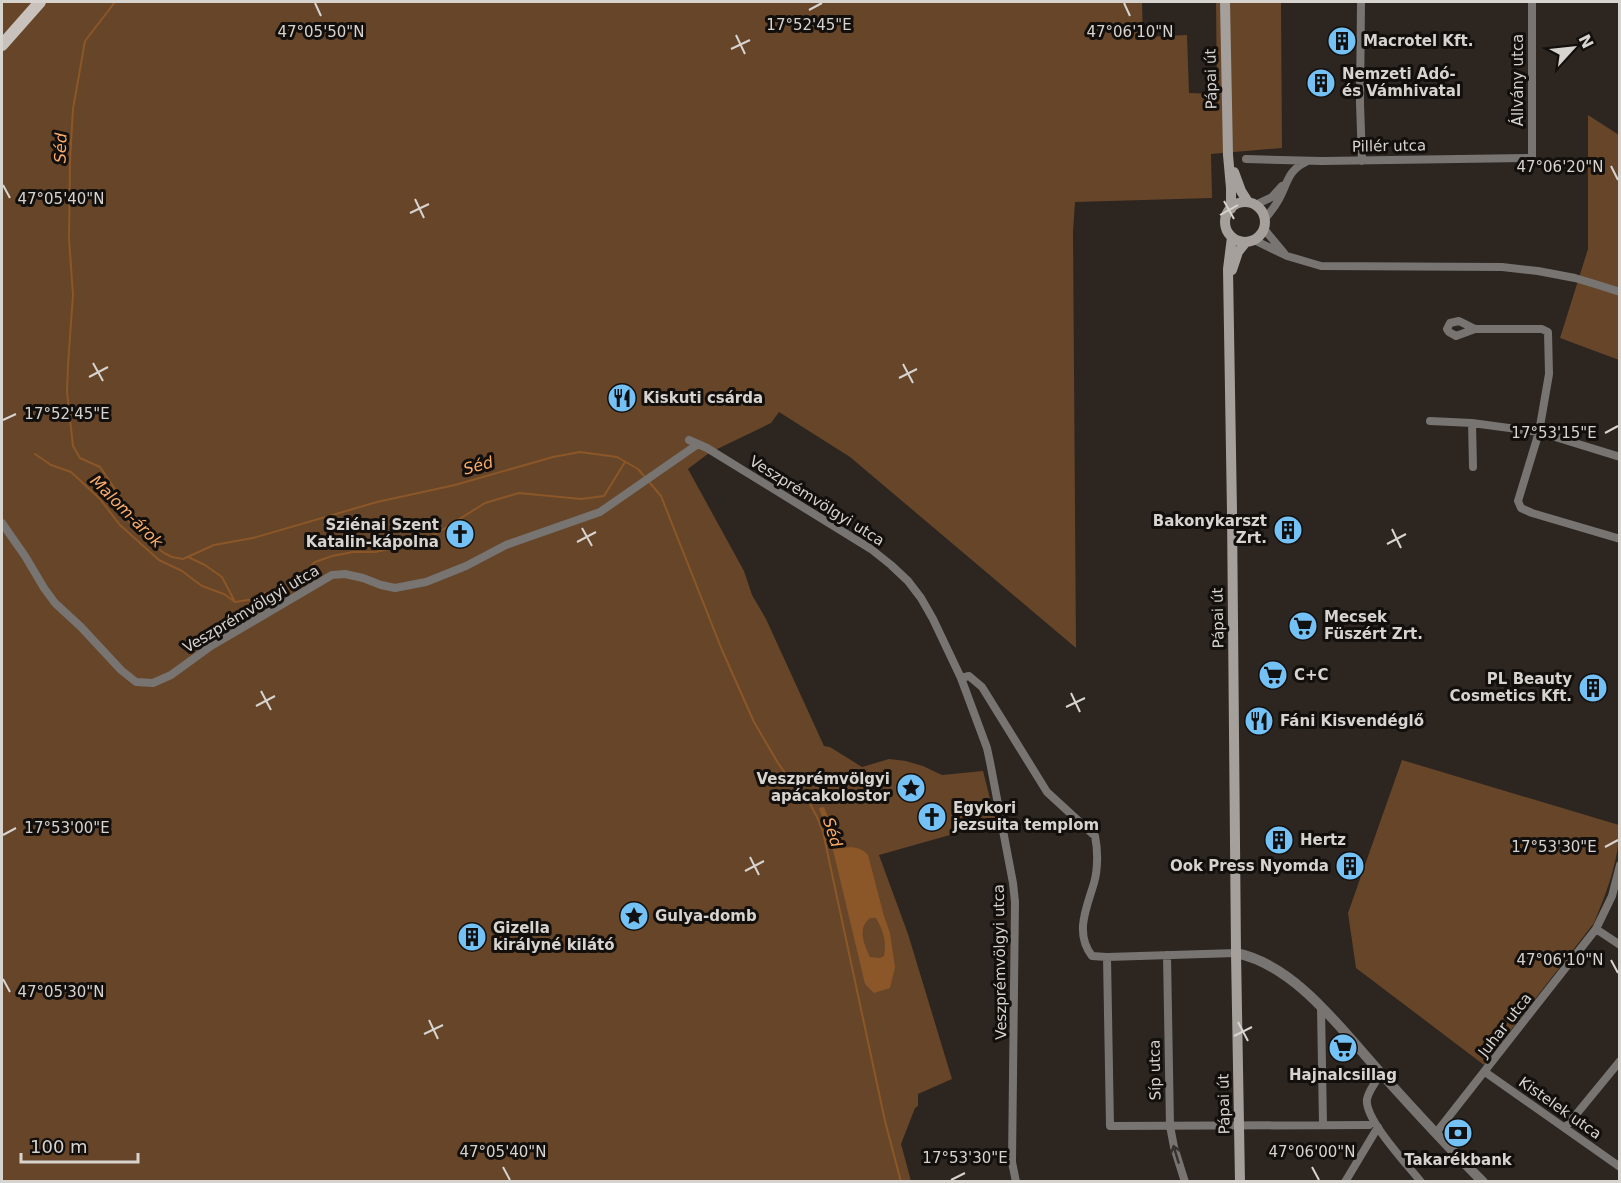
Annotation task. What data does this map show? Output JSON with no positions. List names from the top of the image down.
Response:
{
  "streets": {
    "main road": ["Pápai út"],
    "street": [
      "Állvány utca",
      "Pillér utca",
      "Veszprémvölgyi utca",
      "Juhar utca",
      "Síp utca",
      "Kistelek utca"
    ]
  },
  "crossings": [
    ["Állvány utca", "Pillér utca"],
    ["Juhar utca", "Kistelek utca"]
  ],
  "water": ["Séd", "Malom-árok"],
  "places": {
    "building": [
      "Macrotel Kft.",
      "Nemzeti Adó- és Vámhivatal",
      "Bakonykarszt Zrt.",
      "PL Beauty Cosmetics Kft.",
      "Hertz",
      "Ook Press Nyomda",
      "Gizella királyné kilátó"
    ],
    "restaurant": ["Kiskuti csárda", "Fáni Kisvendéglő"],
    "church": ["Sziénai Szent Katalin-kápolna", "Egykori jezsuita templom"],
    "supermarket": ["Mecsek Füszért Zrt.", "C+C", "Hajnalcsillag"],
    "place": ["Veszprémvölgyi apácakolostor", "Gulya-domb"],
    "bank": ["Takarékbank"]
  },
  "scale_bar": "100 m",
  "north": "top right",
  "coordinates": [
    "17°52'45\"E",
    "47°05'50\"N",
    "47°06'10\"N",
    "47°06'20\"N",
    "47°05'40\"N",
    "17°53'15\"E",
    "17°53'00\"E",
    "17°53'30\"E",
    "47°05'30\"N",
    "47°06'00\"N"
  ]
}
